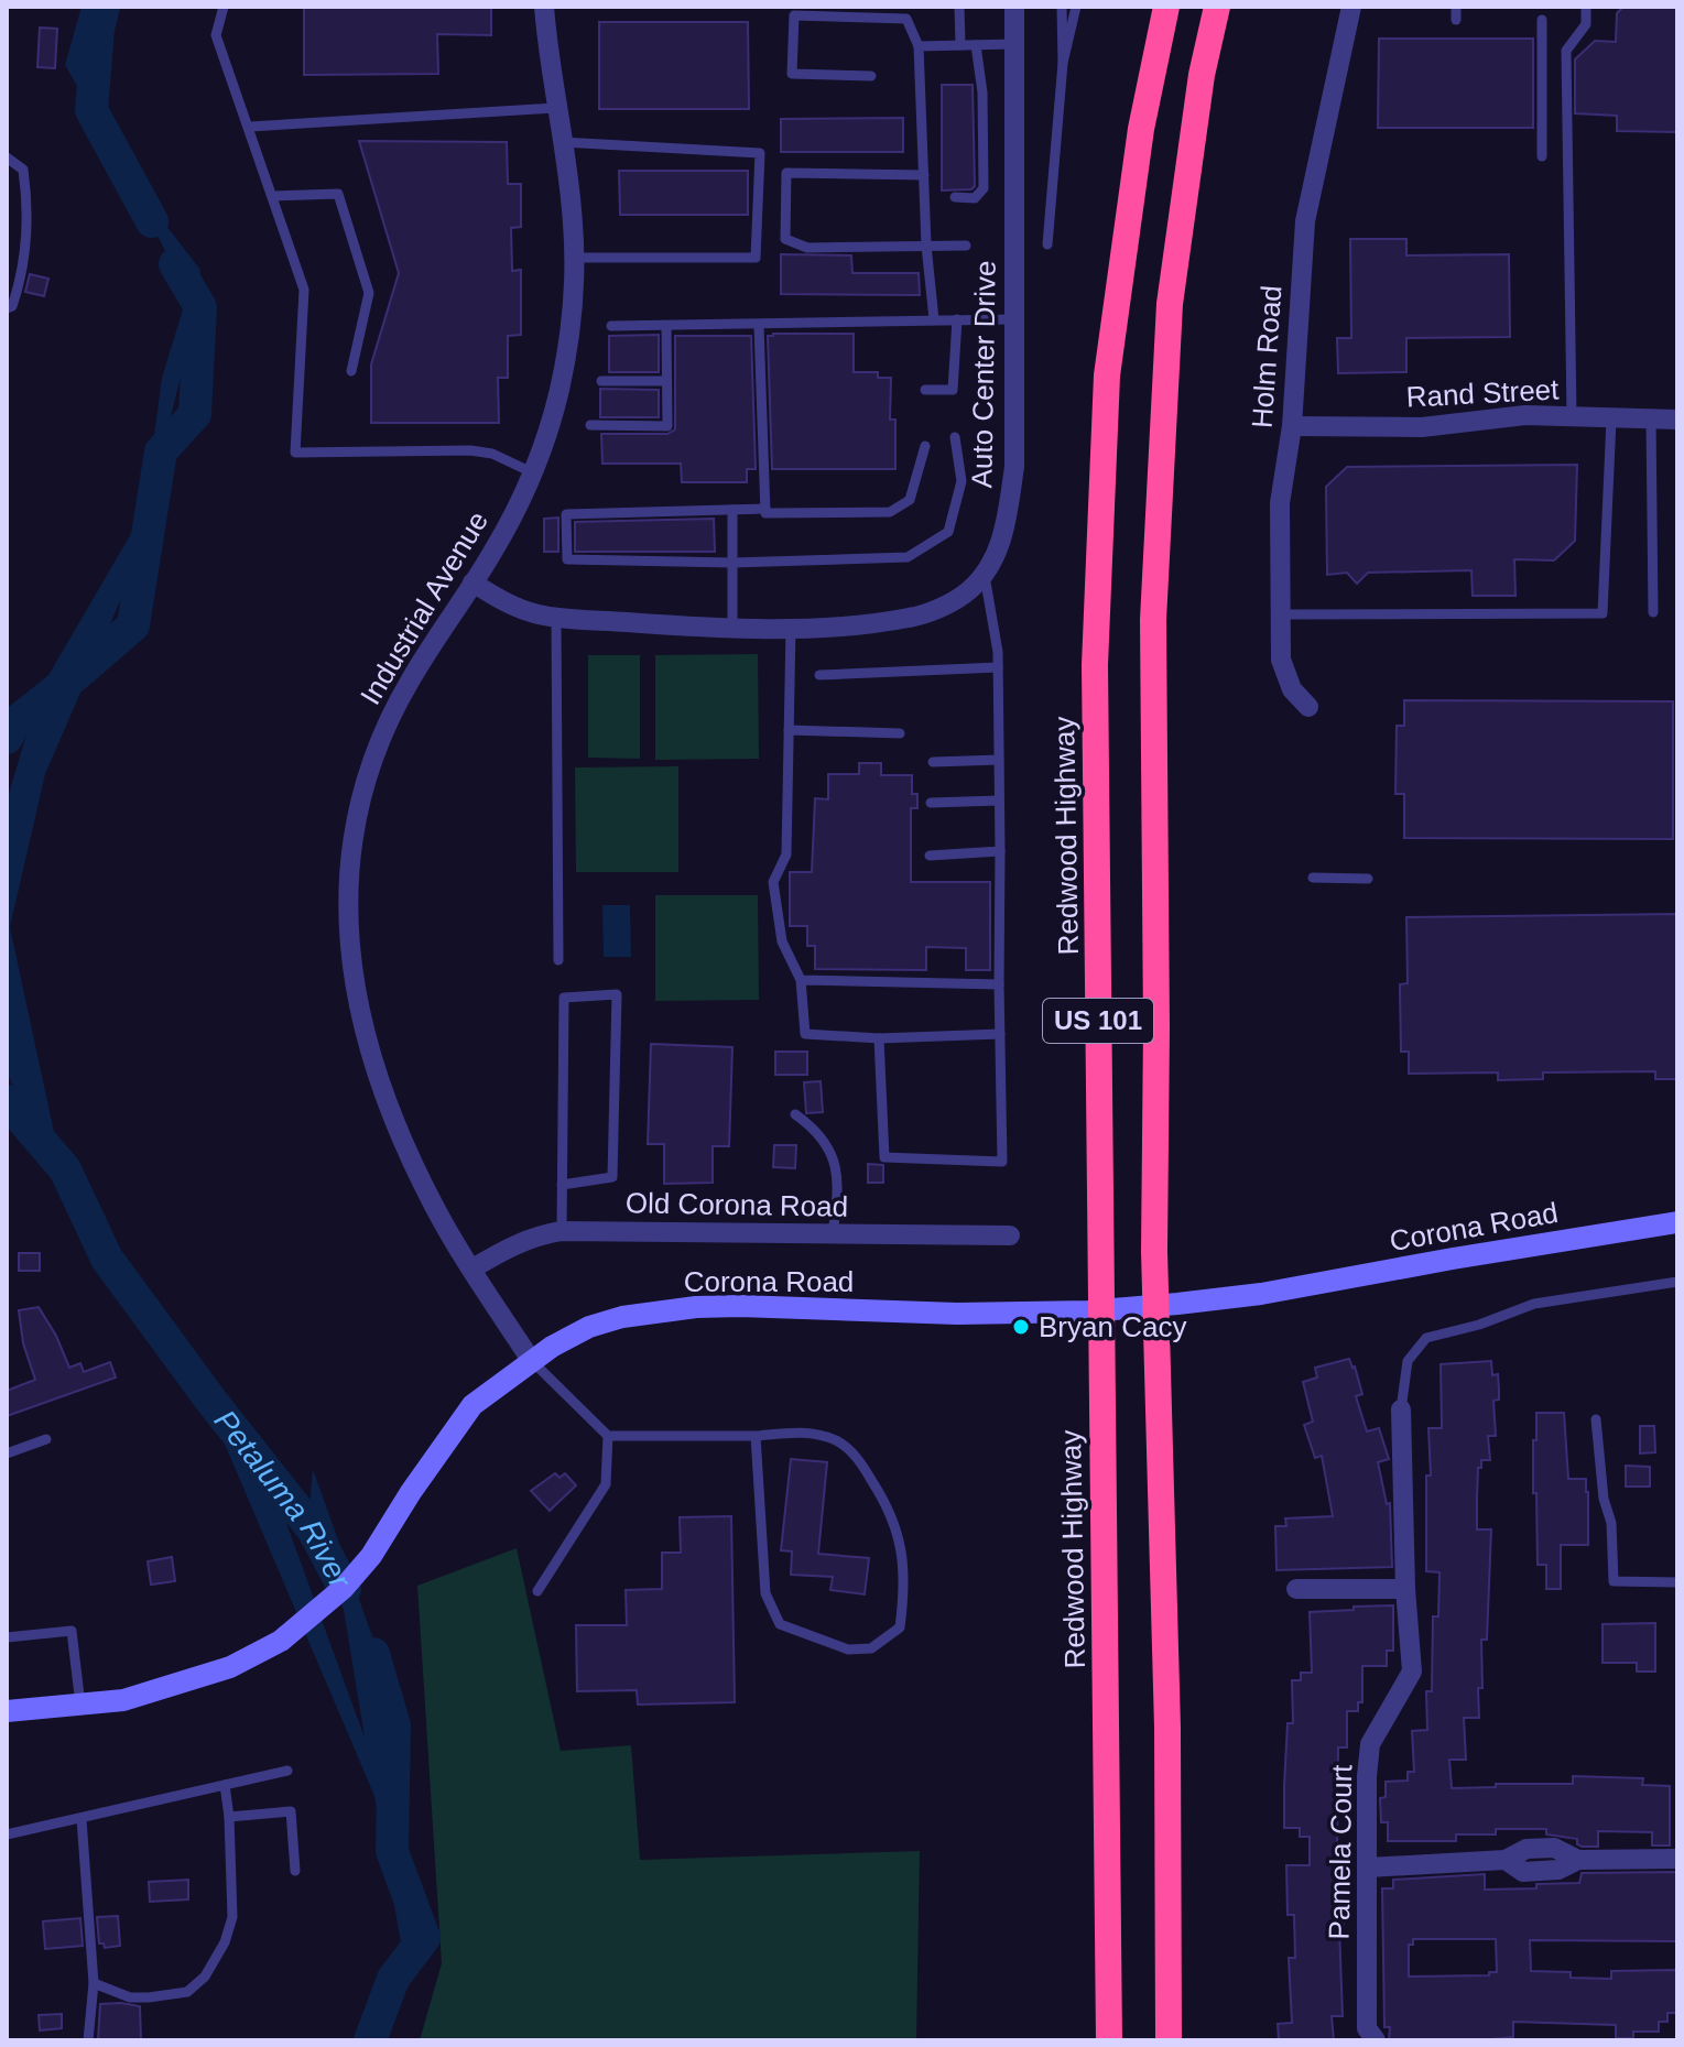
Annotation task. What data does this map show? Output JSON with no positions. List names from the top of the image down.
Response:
{
  "streets": {
    "highway": ["Redwood Highway", "US 101"],
    "main road": ["Corona Road"],
    "street": [
      "Holm Road",
      "Auto Center Drive",
      "Rand Street",
      "Industrial Avenue",
      "Old Corona Road",
      "Pamela Court"
    ]
  },
  "crossings": [
    ["Holm Road", "Rand Street"],
    ["Auto Center Drive", "Industrial Avenue"],
    ["Industrial Avenue", "Old Corona Road"],
    ["Industrial Avenue", "Corona Road"]
  ],
  "water": ["Petaluma River"],
  "places": ["Bryan Cacy"]
}
